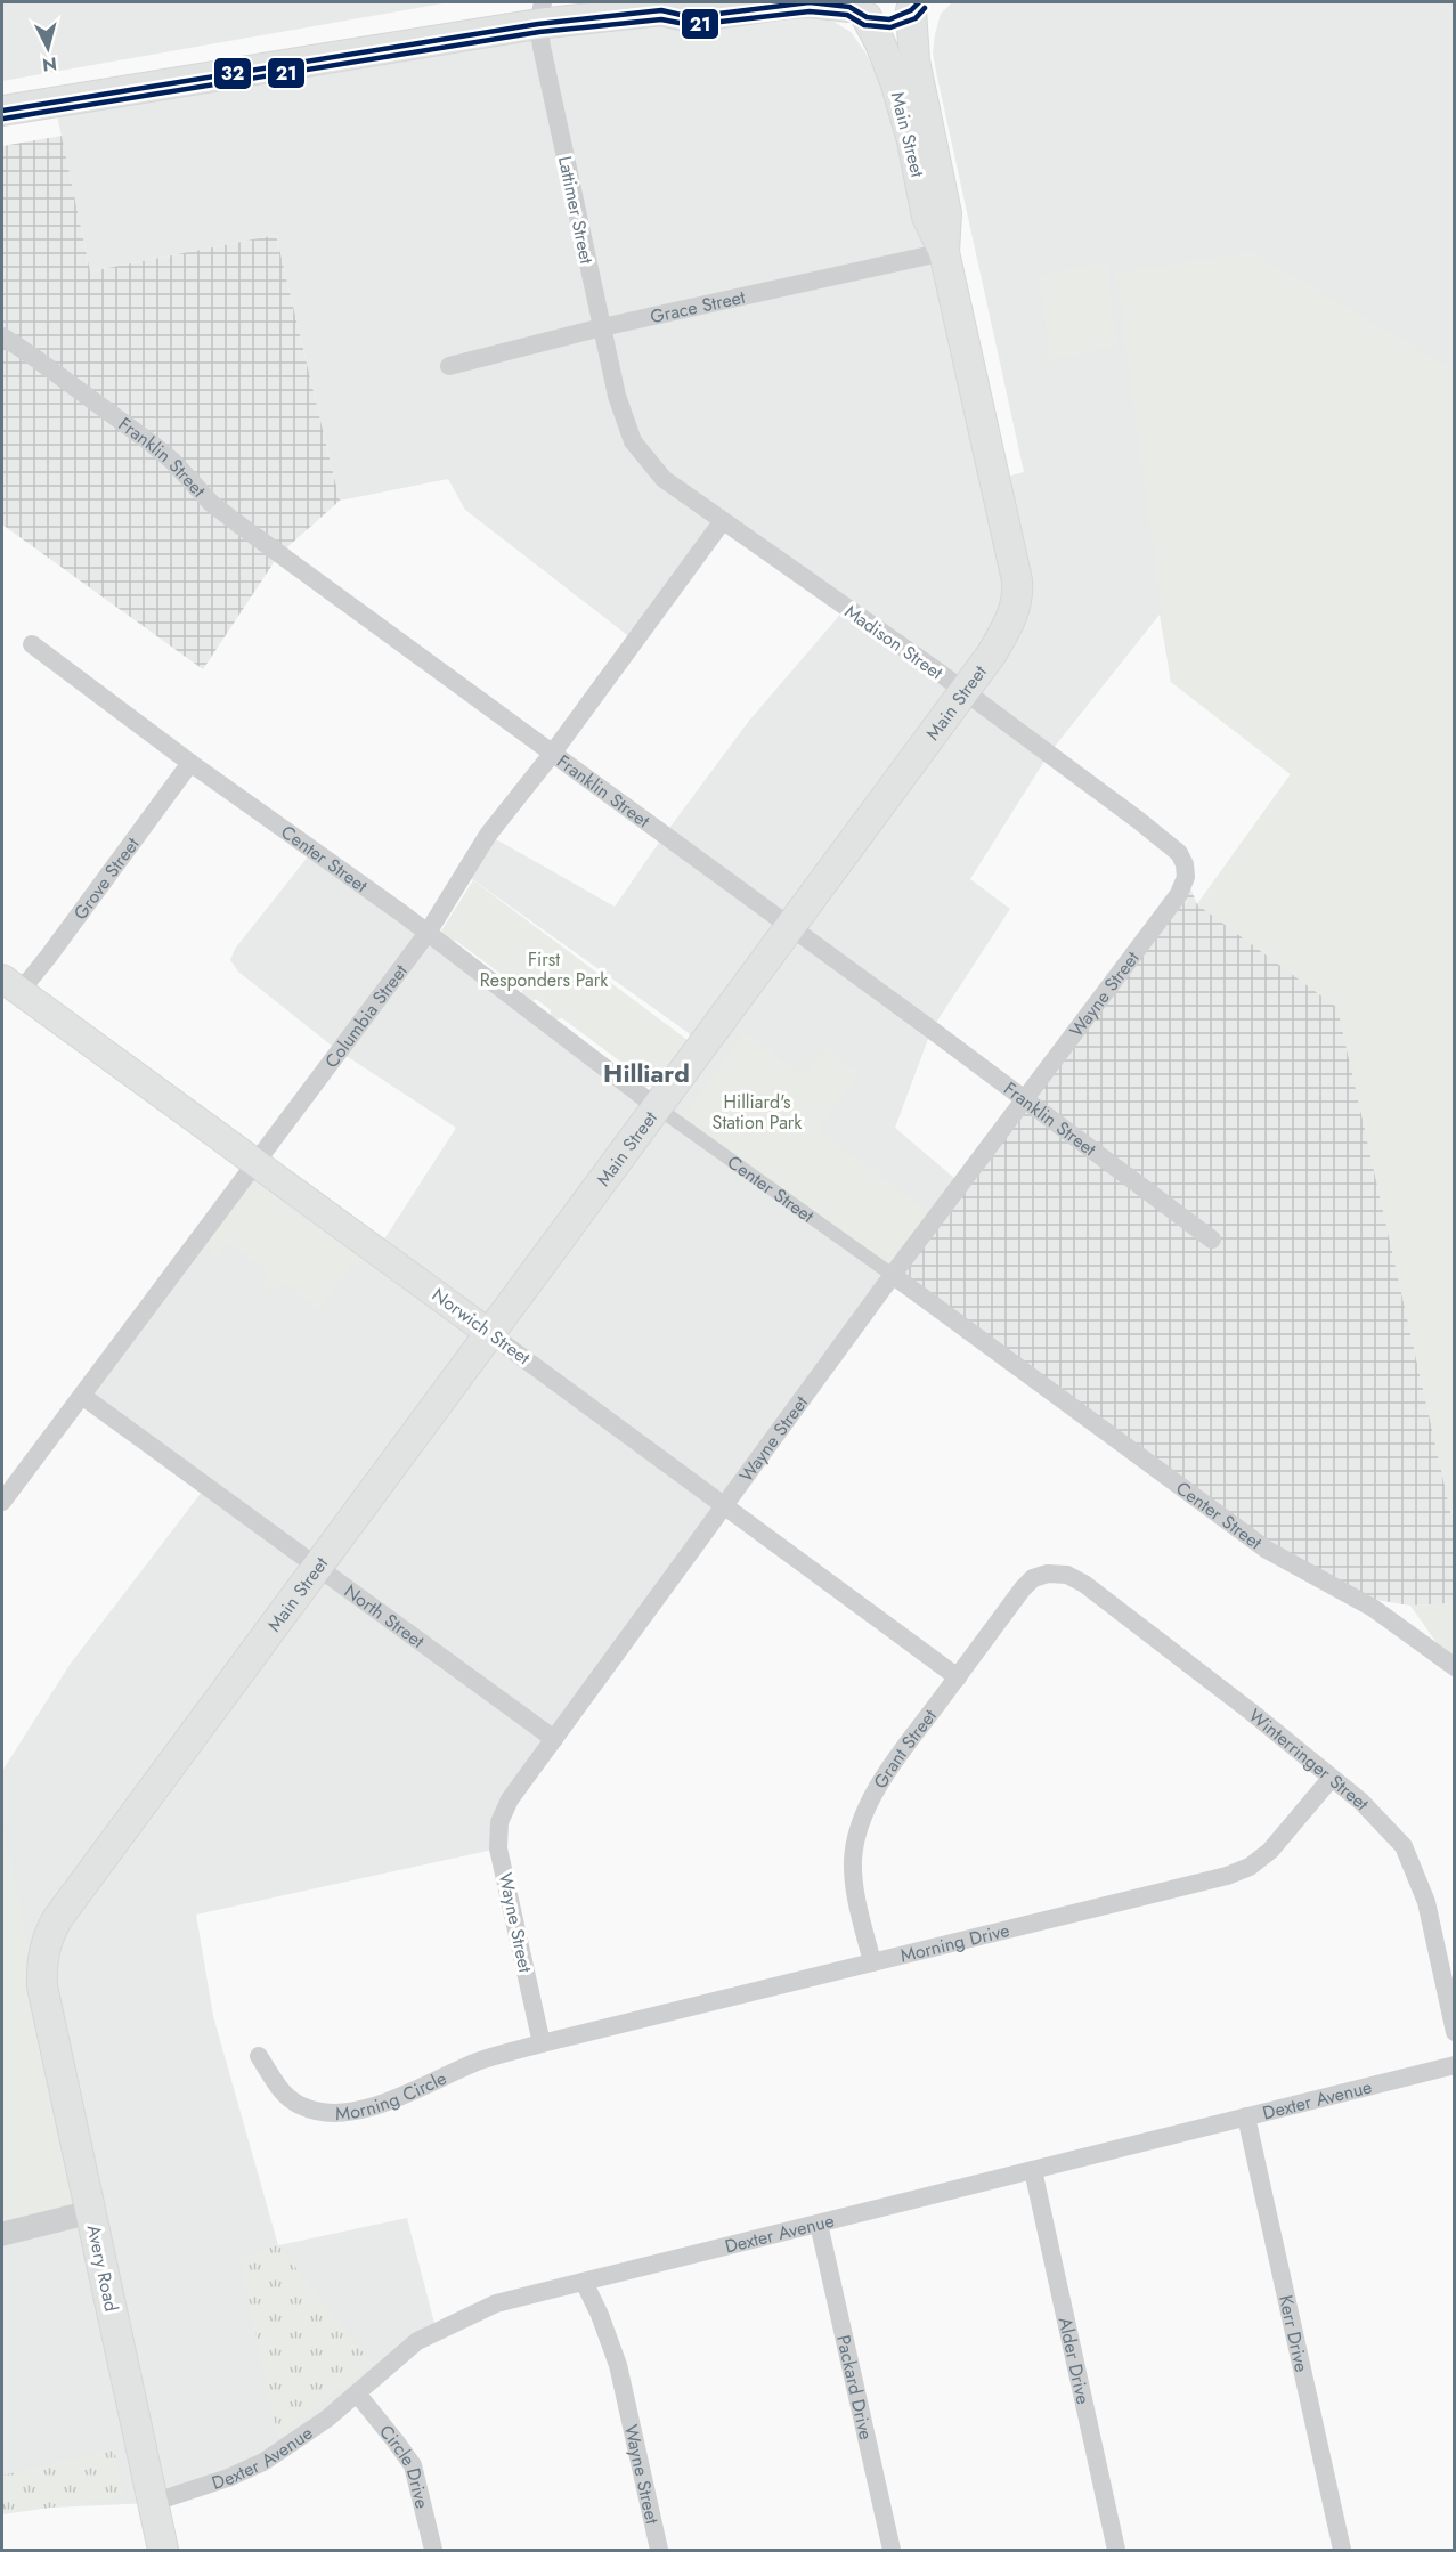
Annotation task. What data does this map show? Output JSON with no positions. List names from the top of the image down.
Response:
{
  "streets": {
    "main road": ["Main Street", "Norwich Street", "Avery Road"],
    "street": [
      "Lattimer Street",
      "Grace Street",
      "Franklin Street",
      "Madison Street",
      "Center Street",
      "Grove Street",
      "Wayne Street",
      "Columbia Street",
      "North Street",
      "Grant Street",
      "Winterringer Street",
      "Morning Drive",
      "Morning Circle",
      "Dexter Avenue",
      "Kerr Drive",
      "Alder Drive",
      "Packard Drive",
      "Circle Drive"
    ]
  },
  "crossings": [
    ["Main Street", "Grace Street"],
    ["Main Street", "Franklin Street"],
    ["Main Street", "Madison Street"],
    ["Main Street", "Center Street"],
    ["Main Street", "Norwich Street"],
    ["Main Street", "North Street"],
    ["Main Street", "Avery Road"],
    ["Lattimer Street", "Grace Street"],
    ["Lattimer Street", "Madison Street"],
    ["Franklin Street", "Wayne Street"],
    ["Franklin Street", "Columbia Street"],
    ["Madison Street", "Wayne Street"],
    ["Madison Street", "Columbia Street"],
    ["Center Street", "Grove Street"],
    ["Center Street", "Wayne Street"],
    ["Center Street", "Columbia Street"],
    ["Grove Street", "Norwich Street"],
    ["Wayne Street", "Norwich Street"],
    ["Wayne Street", "North Street"],
    ["Wayne Street", "Morning Drive"],
    ["Wayne Street", "Morning Circle"],
    ["Wayne Street", "Dexter Avenue"],
    ["Columbia Street", "Norwich Street"],
    ["Columbia Street", "North Street"],
    ["Norwich Street", "Grant Street"],
    ["Grant Street", "Winterringer Street"],
    ["Grant Street", "Morning Drive"],
    ["Winterringer Street", "Morning Drive"],
    ["Morning Drive", "Morning Circle"],
    ["Dexter Avenue", "Avery Road"],
    ["Dexter Avenue", "Kerr Drive"],
    ["Dexter Avenue", "Alder Drive"],
    ["Dexter Avenue", "Packard Drive"],
    ["Dexter Avenue", "Circle Drive"]
  ],
  "districts": ["Hilliard"],
  "parks": ["First Responders Park", "Hilliard's Station Park"],
  "lines": ["transit line 32", "transit line 21"],
  "north": "bottom"
}
